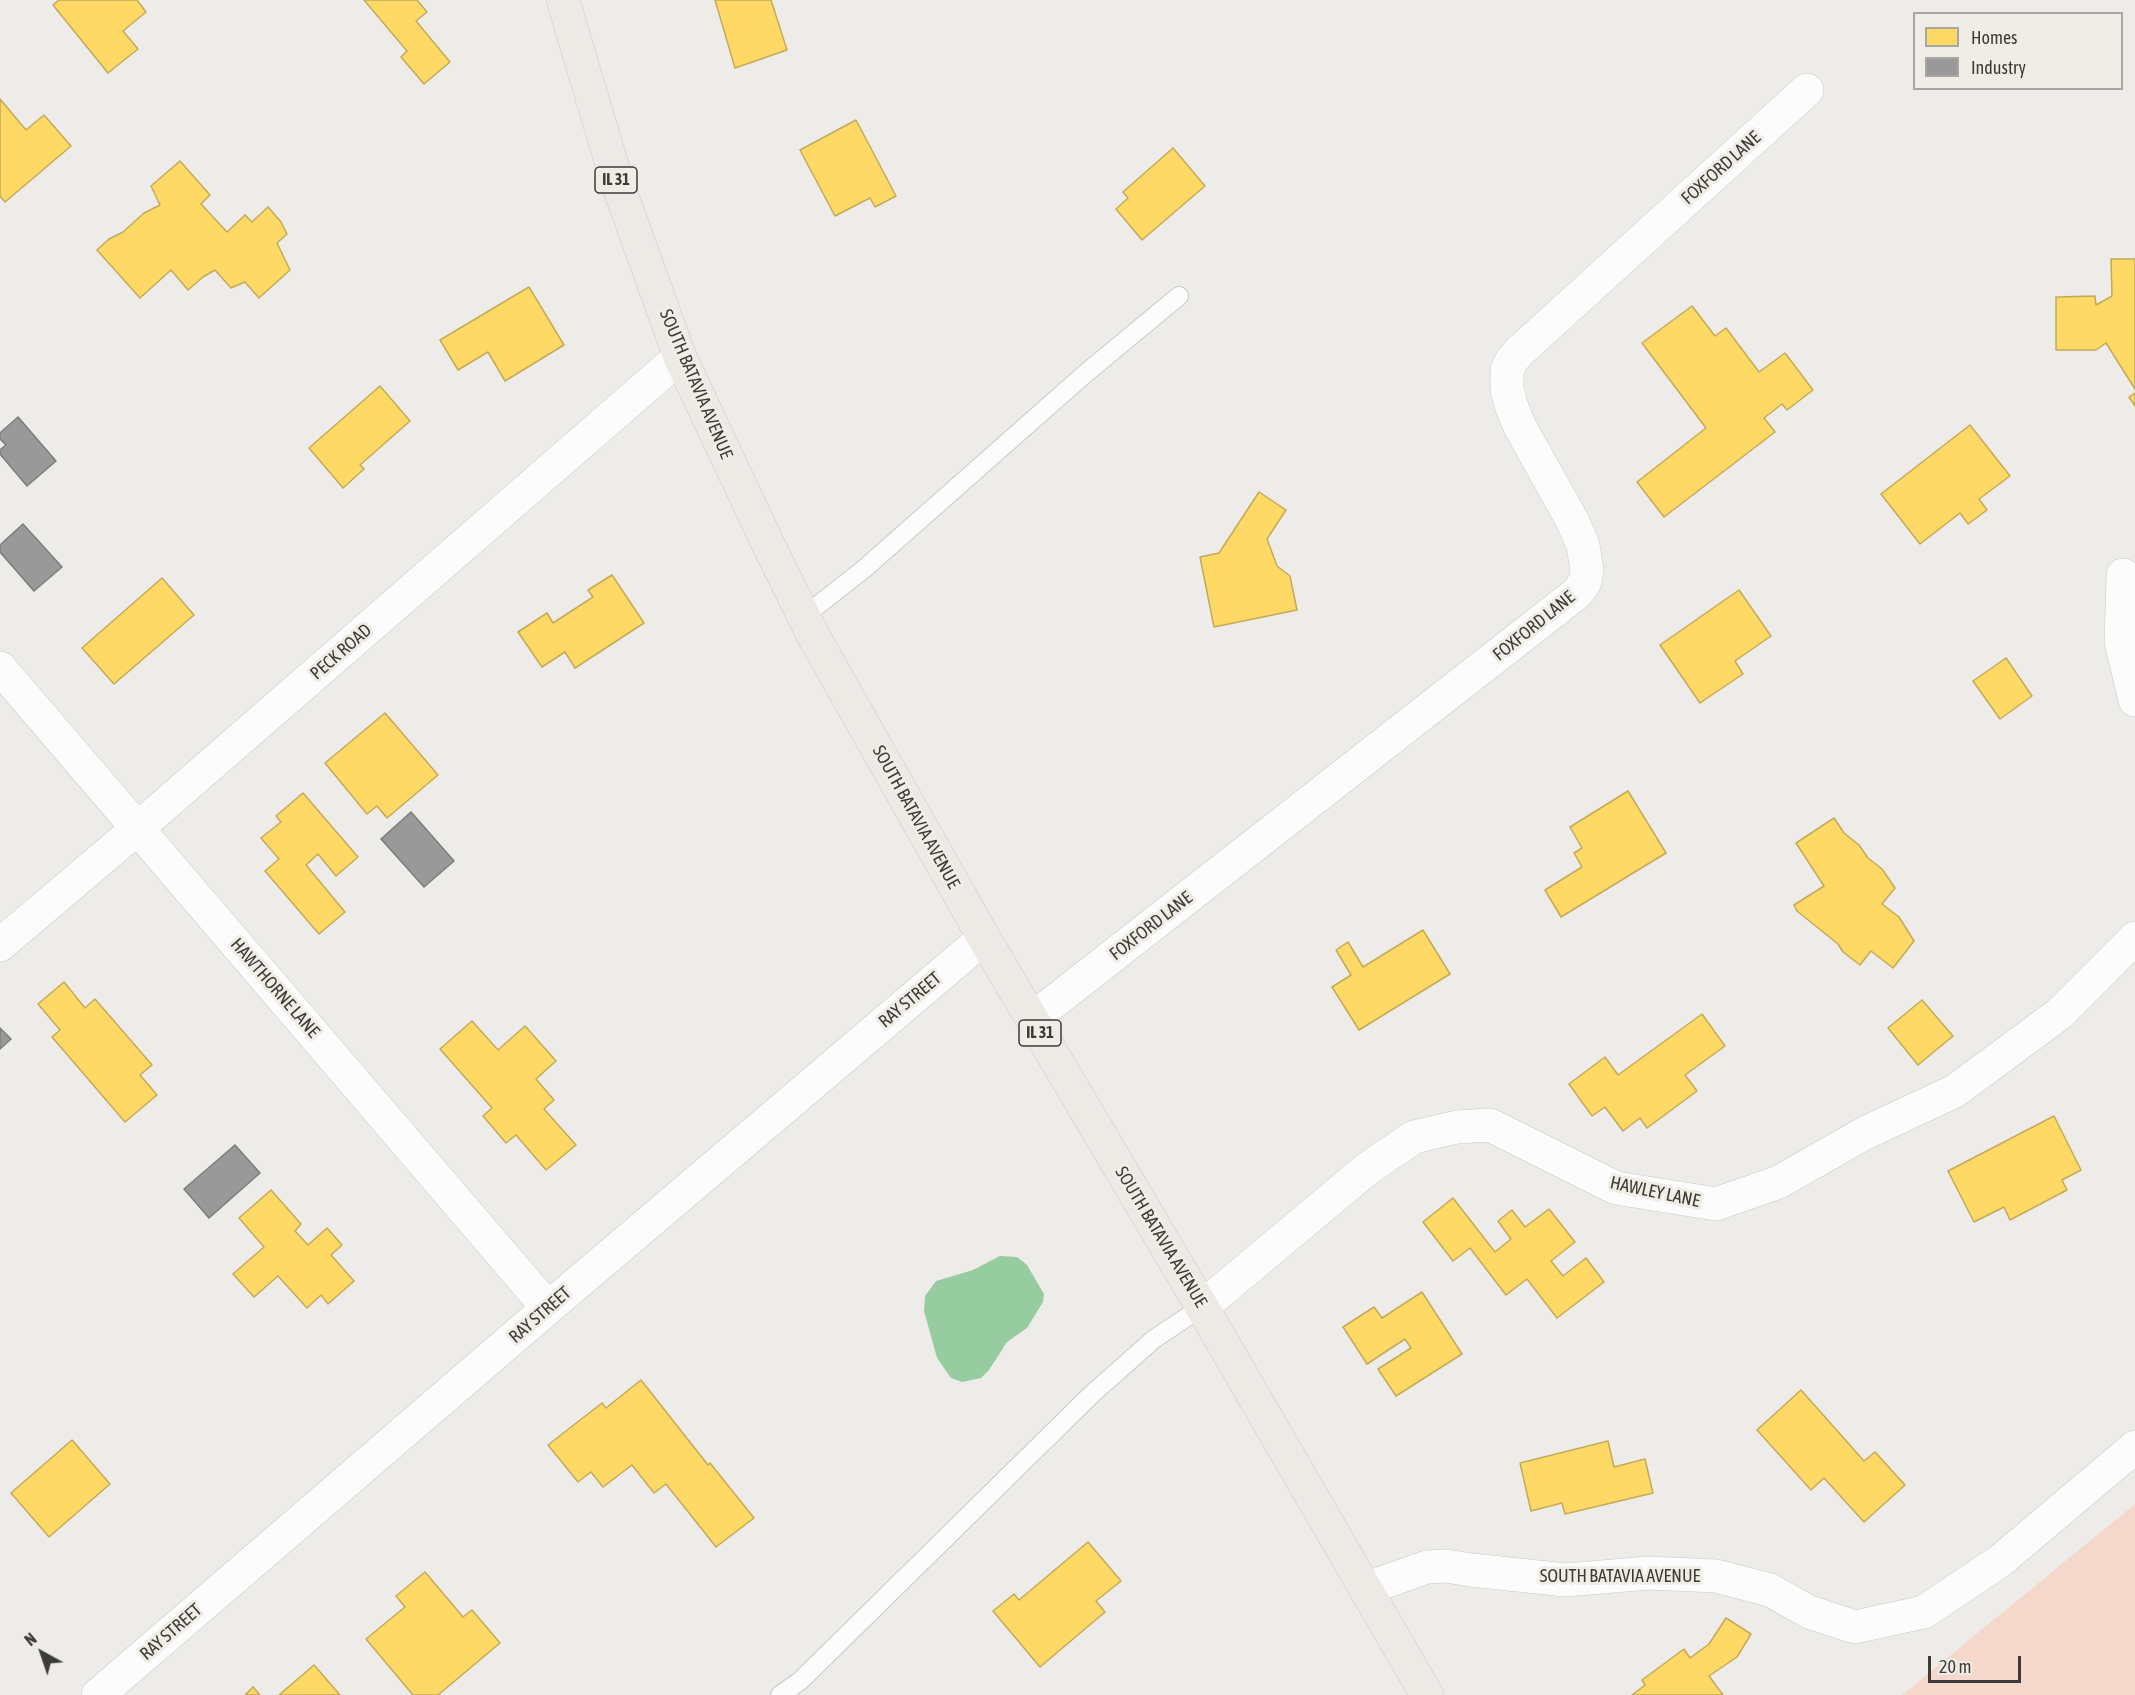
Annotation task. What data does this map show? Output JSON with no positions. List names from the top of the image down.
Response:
{
  "streets": {
    "main road": ["IL 31", "SOUTH BATAVIA AVENUE"],
    "street": [
      "FOXFORD LANE",
      "PECK ROAD",
      "HAWTHORNE LANE",
      "RAY STREET",
      "HAWLEY LANE"
    ]
  },
  "crossings": [
    ["FOXFORD LANE", "SOUTH BATAVIA AVENUE"],
    ["SOUTH BATAVIA AVENUE", "PECK ROAD"],
    ["SOUTH BATAVIA AVENUE", "RAY STREET"],
    ["SOUTH BATAVIA AVENUE", "HAWLEY LANE"],
    ["PECK ROAD", "HAWTHORNE LANE"],
    ["HAWTHORNE LANE", "RAY STREET"]
  ],
  "legend": ["Homes", "Industry"],
  "scale_bar": "20 m",
  "north": "top left"
}
